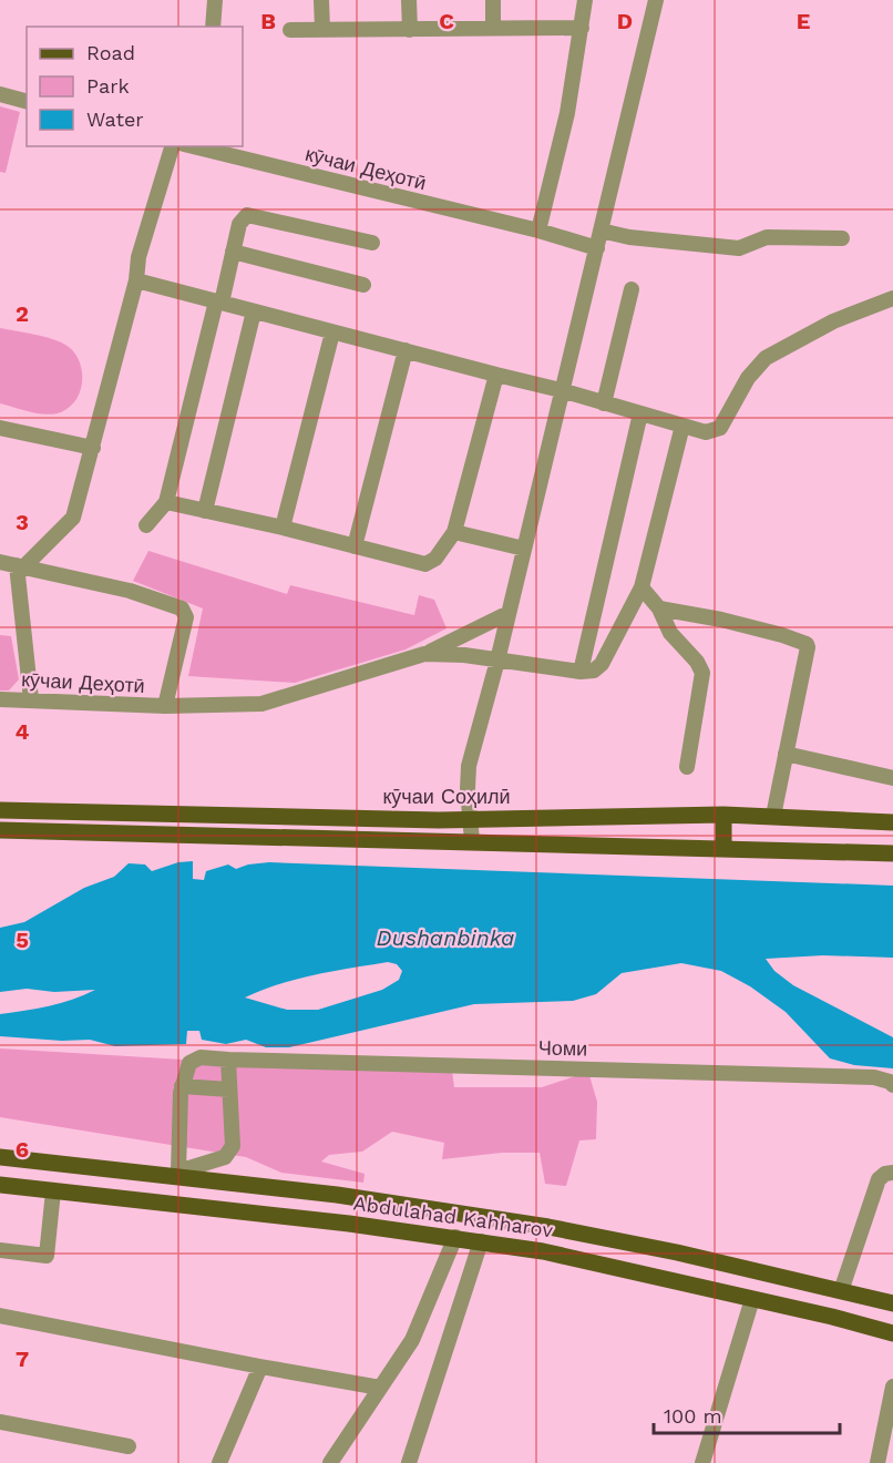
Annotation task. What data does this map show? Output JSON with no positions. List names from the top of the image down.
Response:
{
  "streets": {
    "main road": ["кӯчаи Соҳилӣ", "Abdulahad Kahharov"],
    "street": ["кӯчаи Деҳотӣ", "Чоми"]
  },
  "water": ["Dushanbinka"],
  "legend": ["Road", "Park", "Water"],
  "scale_bar": "100 m",
  "grid": {
    "columns": [
      "B",
      "C",
      "D",
      "E"
    ],
    "rows": [
      "2",
      "3",
      "4",
      "5",
      "6",
      "7"
    ]
  }
}
